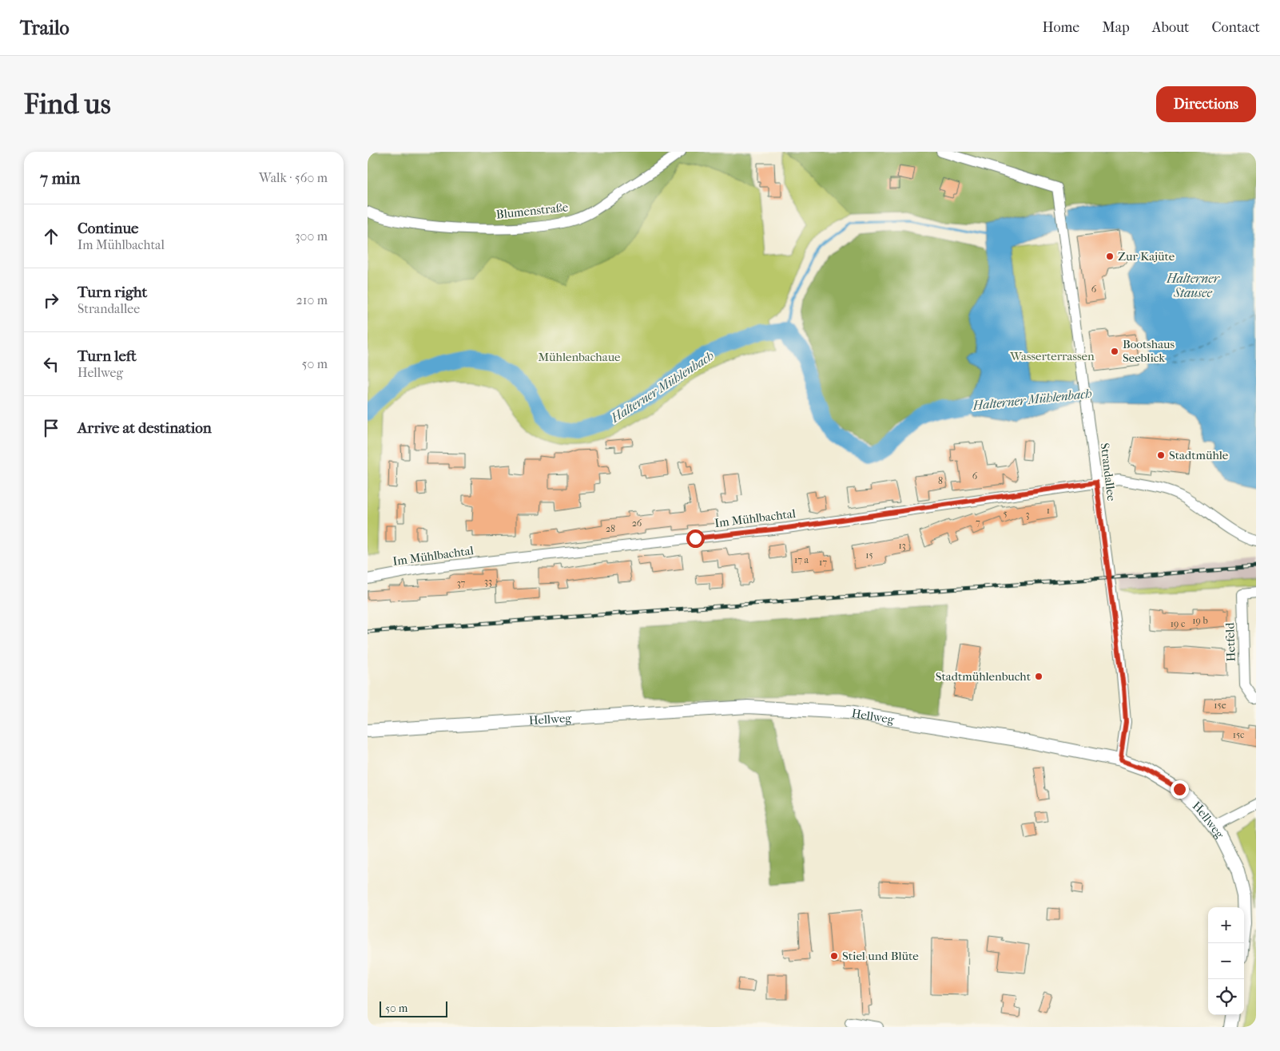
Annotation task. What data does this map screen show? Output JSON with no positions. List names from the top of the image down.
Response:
{
  "streets": {
    "street": [
      "Blumenstraße",
      "Strandallee",
      "Im Mühlbachtal",
      "Hetfeld",
      "Hellweg"
    ]
  },
  "crossings": [
    ["Strandallee", "Im Mühlbachtal"],
    ["Strandallee", "Hellweg"]
  ],
  "water": ["Halterner Stausee", "Halterner Mühlenbach"],
  "parks": ["Wasserterrassen", "Mühlenbachaue"],
  "places": [
    "Zur Kajüte",
    "Bootshaus Seeblick",
    "Stadtmühle",
    "Stadtmühlenbucht",
    "Stiel und Blüte"
  ],
  "house_numbers": [
    "6",
    "6",
    "8",
    "1",
    "5",
    "3",
    "7",
    "26",
    "28",
    "13",
    "15",
    "17 a",
    "17",
    "33",
    "37",
    "19 b",
    "19 c",
    "15e",
    "15c"
  ],
  "scale_bar": "50 m",
  "page": {
    "header": "Trailo",
    "nav": [
      "Home",
      "Map",
      "About",
      "Contact"
    ],
    "buttons": "Directions",
    "title": "Find us",
    "heading": ["7 min", "Walk · 560 m"],
    "list": [
      ["Continue", "Im Mühlbachtal", "300 m"],
      ["Turn right", "Strandallee", "210 m"],
      ["Turn left", "Hellweg", "50 m"],
      "Arrive at destination"
    ],
    "map_buttons": ["+", "−"],
    "scale": "50 m"
  }
}
